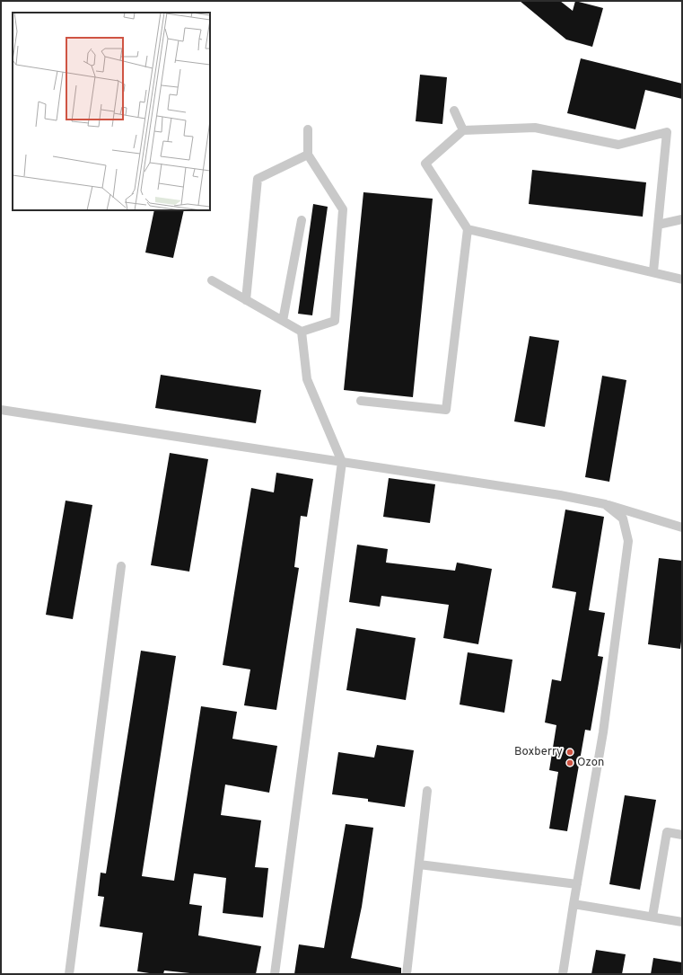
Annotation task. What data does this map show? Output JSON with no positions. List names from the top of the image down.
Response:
{
  "places": ["Boxberry", "Ozon"]
}
